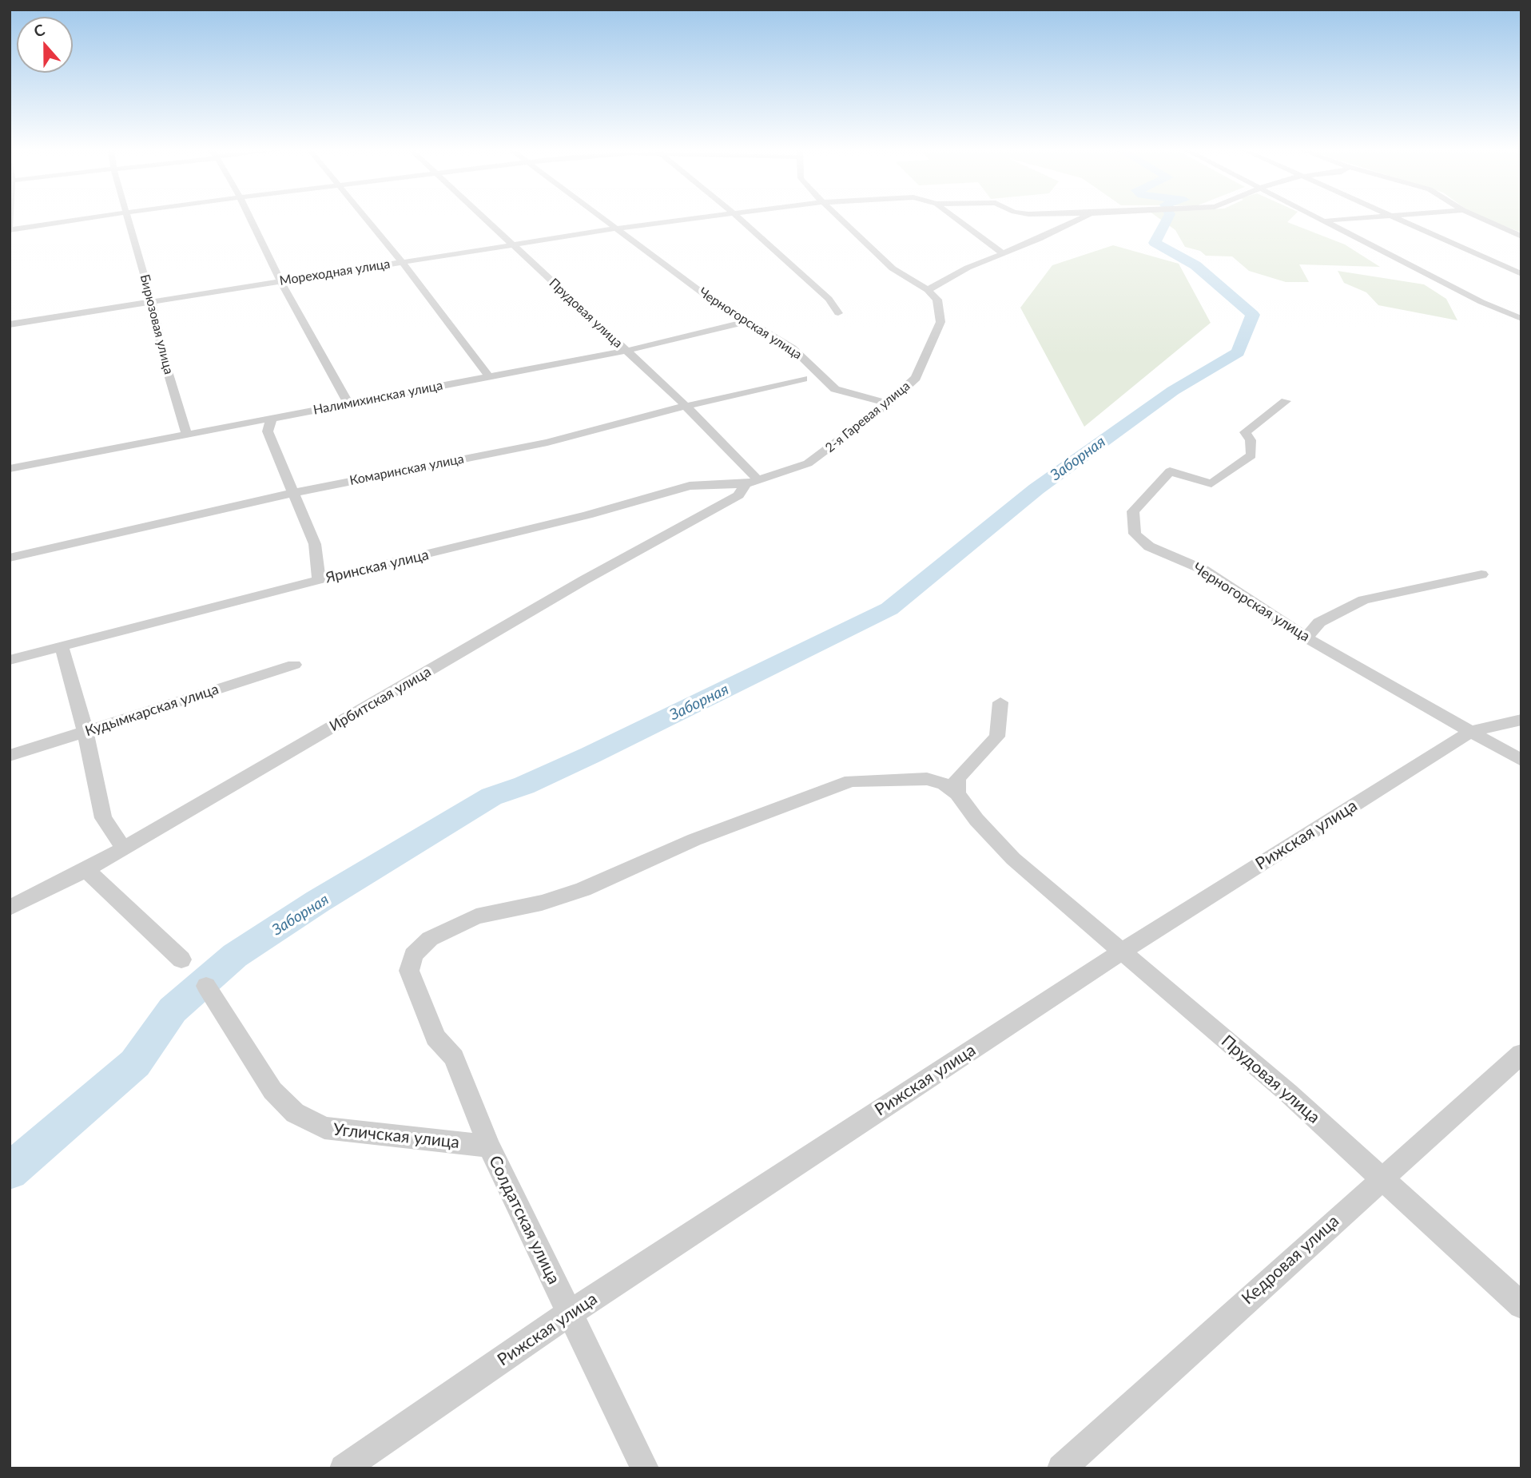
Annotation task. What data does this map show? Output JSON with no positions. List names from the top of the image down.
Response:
{
  "streets": {
    "street": [
      "Мореходная улица",
      "Прудовая улица",
      "Черногорская улица",
      "Бирюзовая улица",
      "Налимихинская улица",
      "2-я Гаревая улица",
      "Комаринская улица",
      "Яринская улица",
      "Ирбитская улица",
      "Кудымкарская улица",
      "Рижская улица",
      "Угличская улица",
      "Солдатская улица",
      "Кедровая улица"
    ]
  },
  "crossings": [
    ["Мореходная улица", "Прудовая улица"],
    ["Мореходная улица", "Черногорская улица"],
    ["Мореходная улица", "Бирюзовая улица"],
    ["Прудовая улица", "Налимихинская улица"],
    ["Прудовая улица", "2-я Гаревая улица"],
    ["Прудовая улица", "Комаринская улица"],
    ["Прудовая улица", "Яринская улица"],
    ["Прудовая улица", "Ирбитская улица"],
    ["Прудовая улица", "Рижская улица"],
    ["Прудовая улица", "Солдатская улица"],
    ["Прудовая улица", "Кедровая улица"],
    ["Черногорская улица", "Налимихинская улица"],
    ["Черногорская улица", "2-я Гаревая улица"],
    ["Черногорская улица", "Рижская улица"],
    ["Бирюзовая улица", "Налимихинская улица"],
    ["2-я Гаревая улица", "Яринская улица"],
    ["2-я Гаревая улица", "Ирбитская улица"],
    ["Яринская улица", "Ирбитская улица"],
    ["Рижская улица", "Солдатская улица"],
    ["Угличская улица", "Солдатская улица"]
  ],
  "water": ["Заборная"],
  "north": "top"
}
